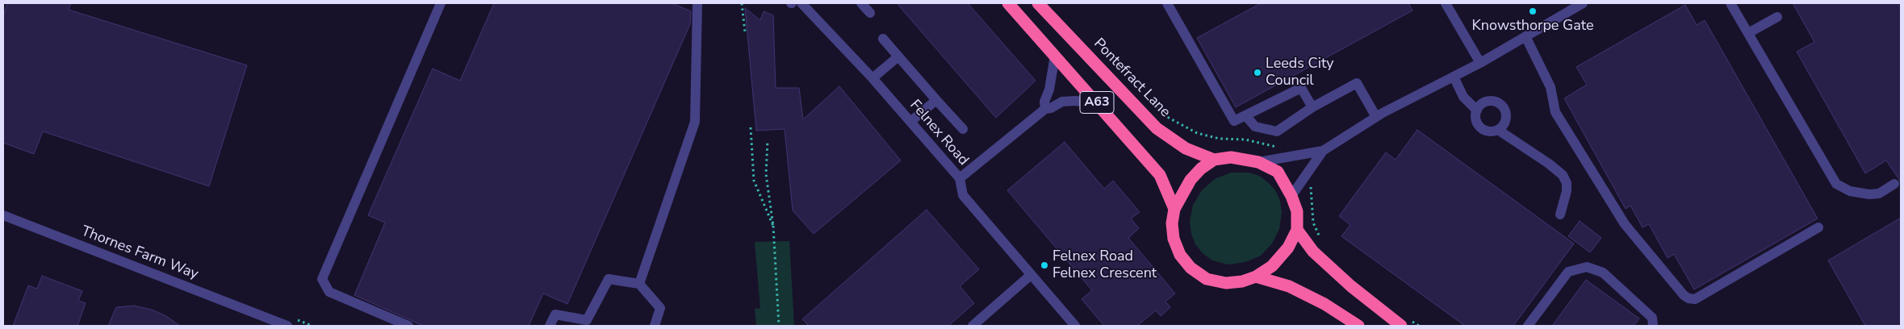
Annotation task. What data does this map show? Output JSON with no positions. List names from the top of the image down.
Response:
{
  "streets": {
    "highway": ["Pontefract Lane", "A63"],
    "street": ["Felnex Road", "Thornes Farm Way"]
  },
  "crossings": [
    ["Pontefract Lane", "A63"]
  ],
  "places": ["Knowsthorpe Gate", "Leeds City Council", "Felnex Road Felnex Crescent"]
}
